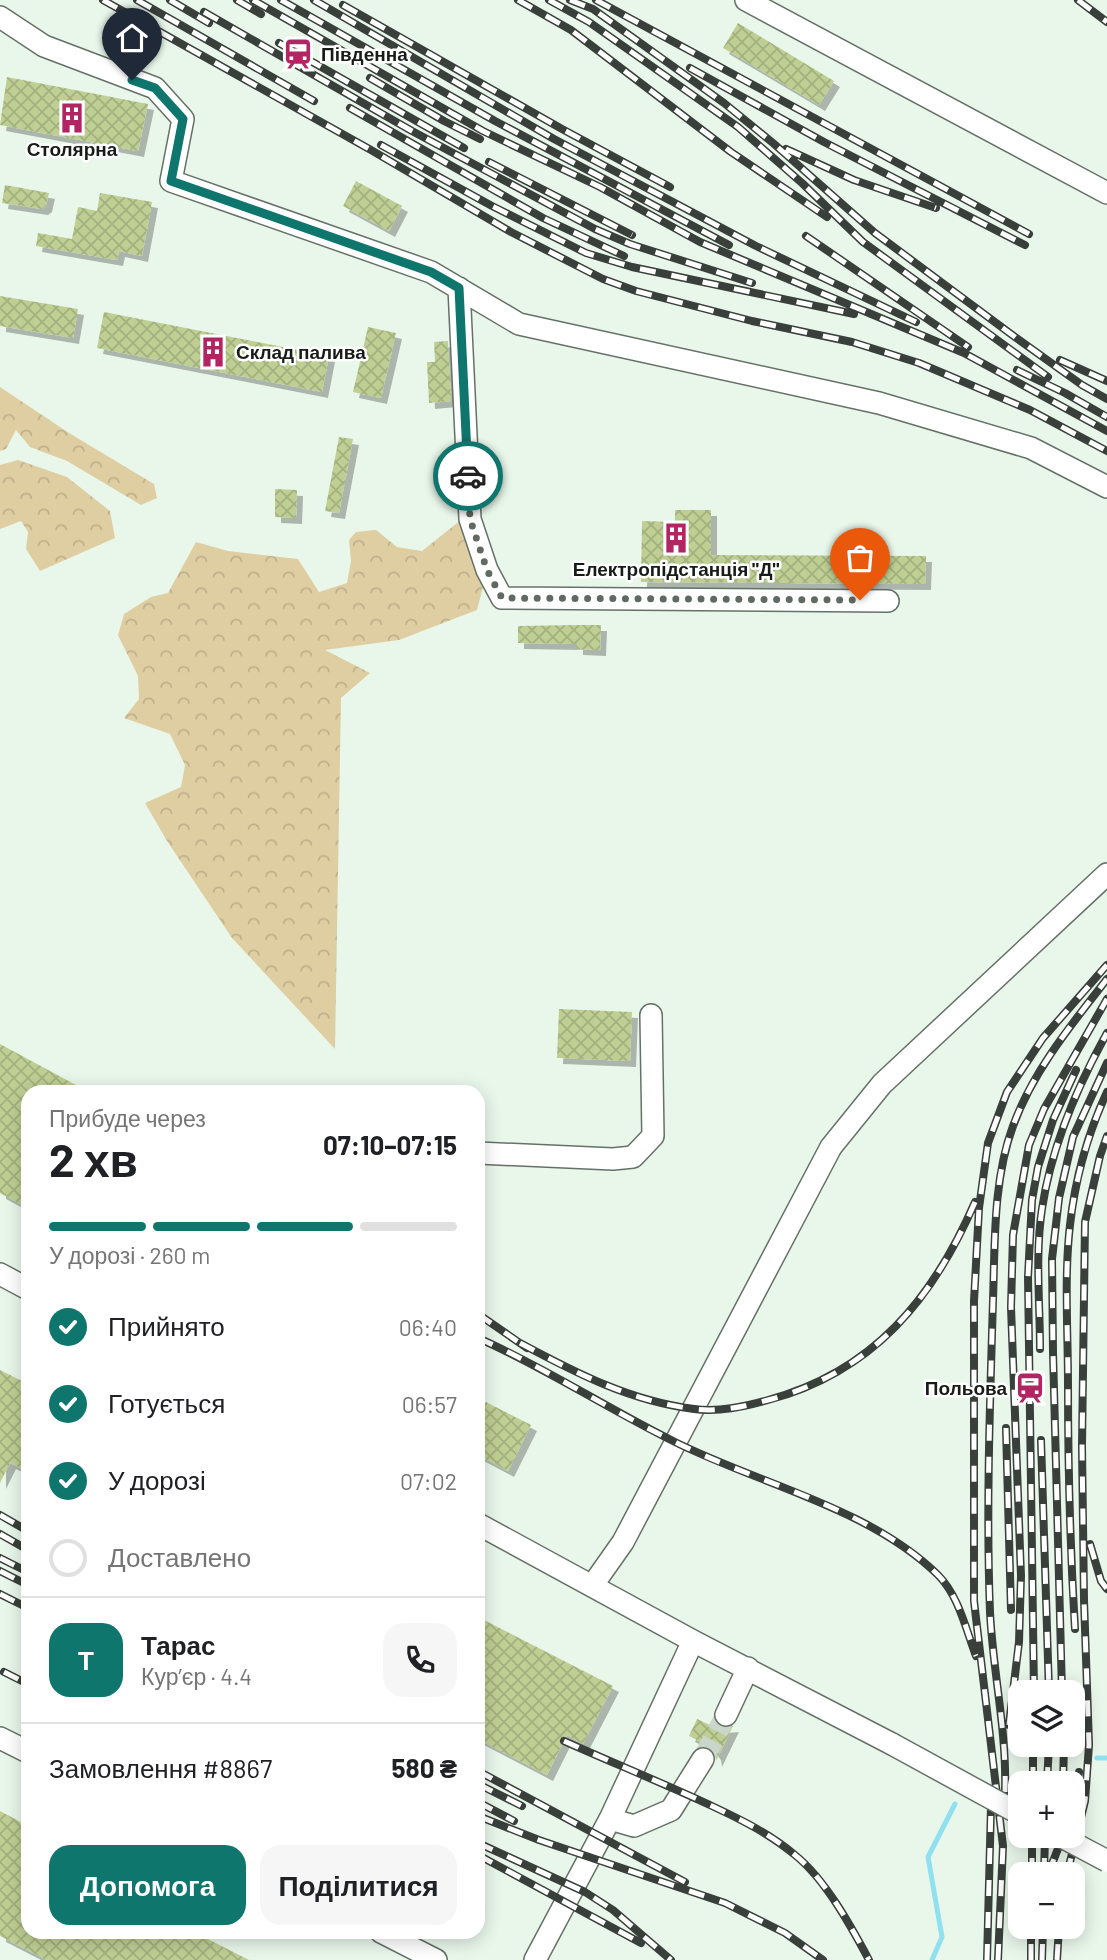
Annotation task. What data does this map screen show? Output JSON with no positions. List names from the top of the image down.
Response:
{
  "places": {
    "station": ["Південна", "Польова"],
    "building": ["Столярна", "Склад палива", "Електропідстанція \"Д\""]
  },
  "page": {
    "heading": ["2 хв", "Прибуде через", "07:10–07:15"],
    "panel": [
      "Тарас",
      "Кур’єр · 4.4",
      "Замовлення #8867",
      "580 ₴"
    ],
    "bar": "У дорозі · 260 m",
    "list": [
      ["Прийнято", "06:40"],
      ["Готується", "06:57"],
      ["У дорозі", "07:02"],
      "Доставлено"
    ],
    "round": "Т",
    "map_buttons": ["+", "−"],
    "buttons": ["Допомога", "Поділитися"]
  }
}
